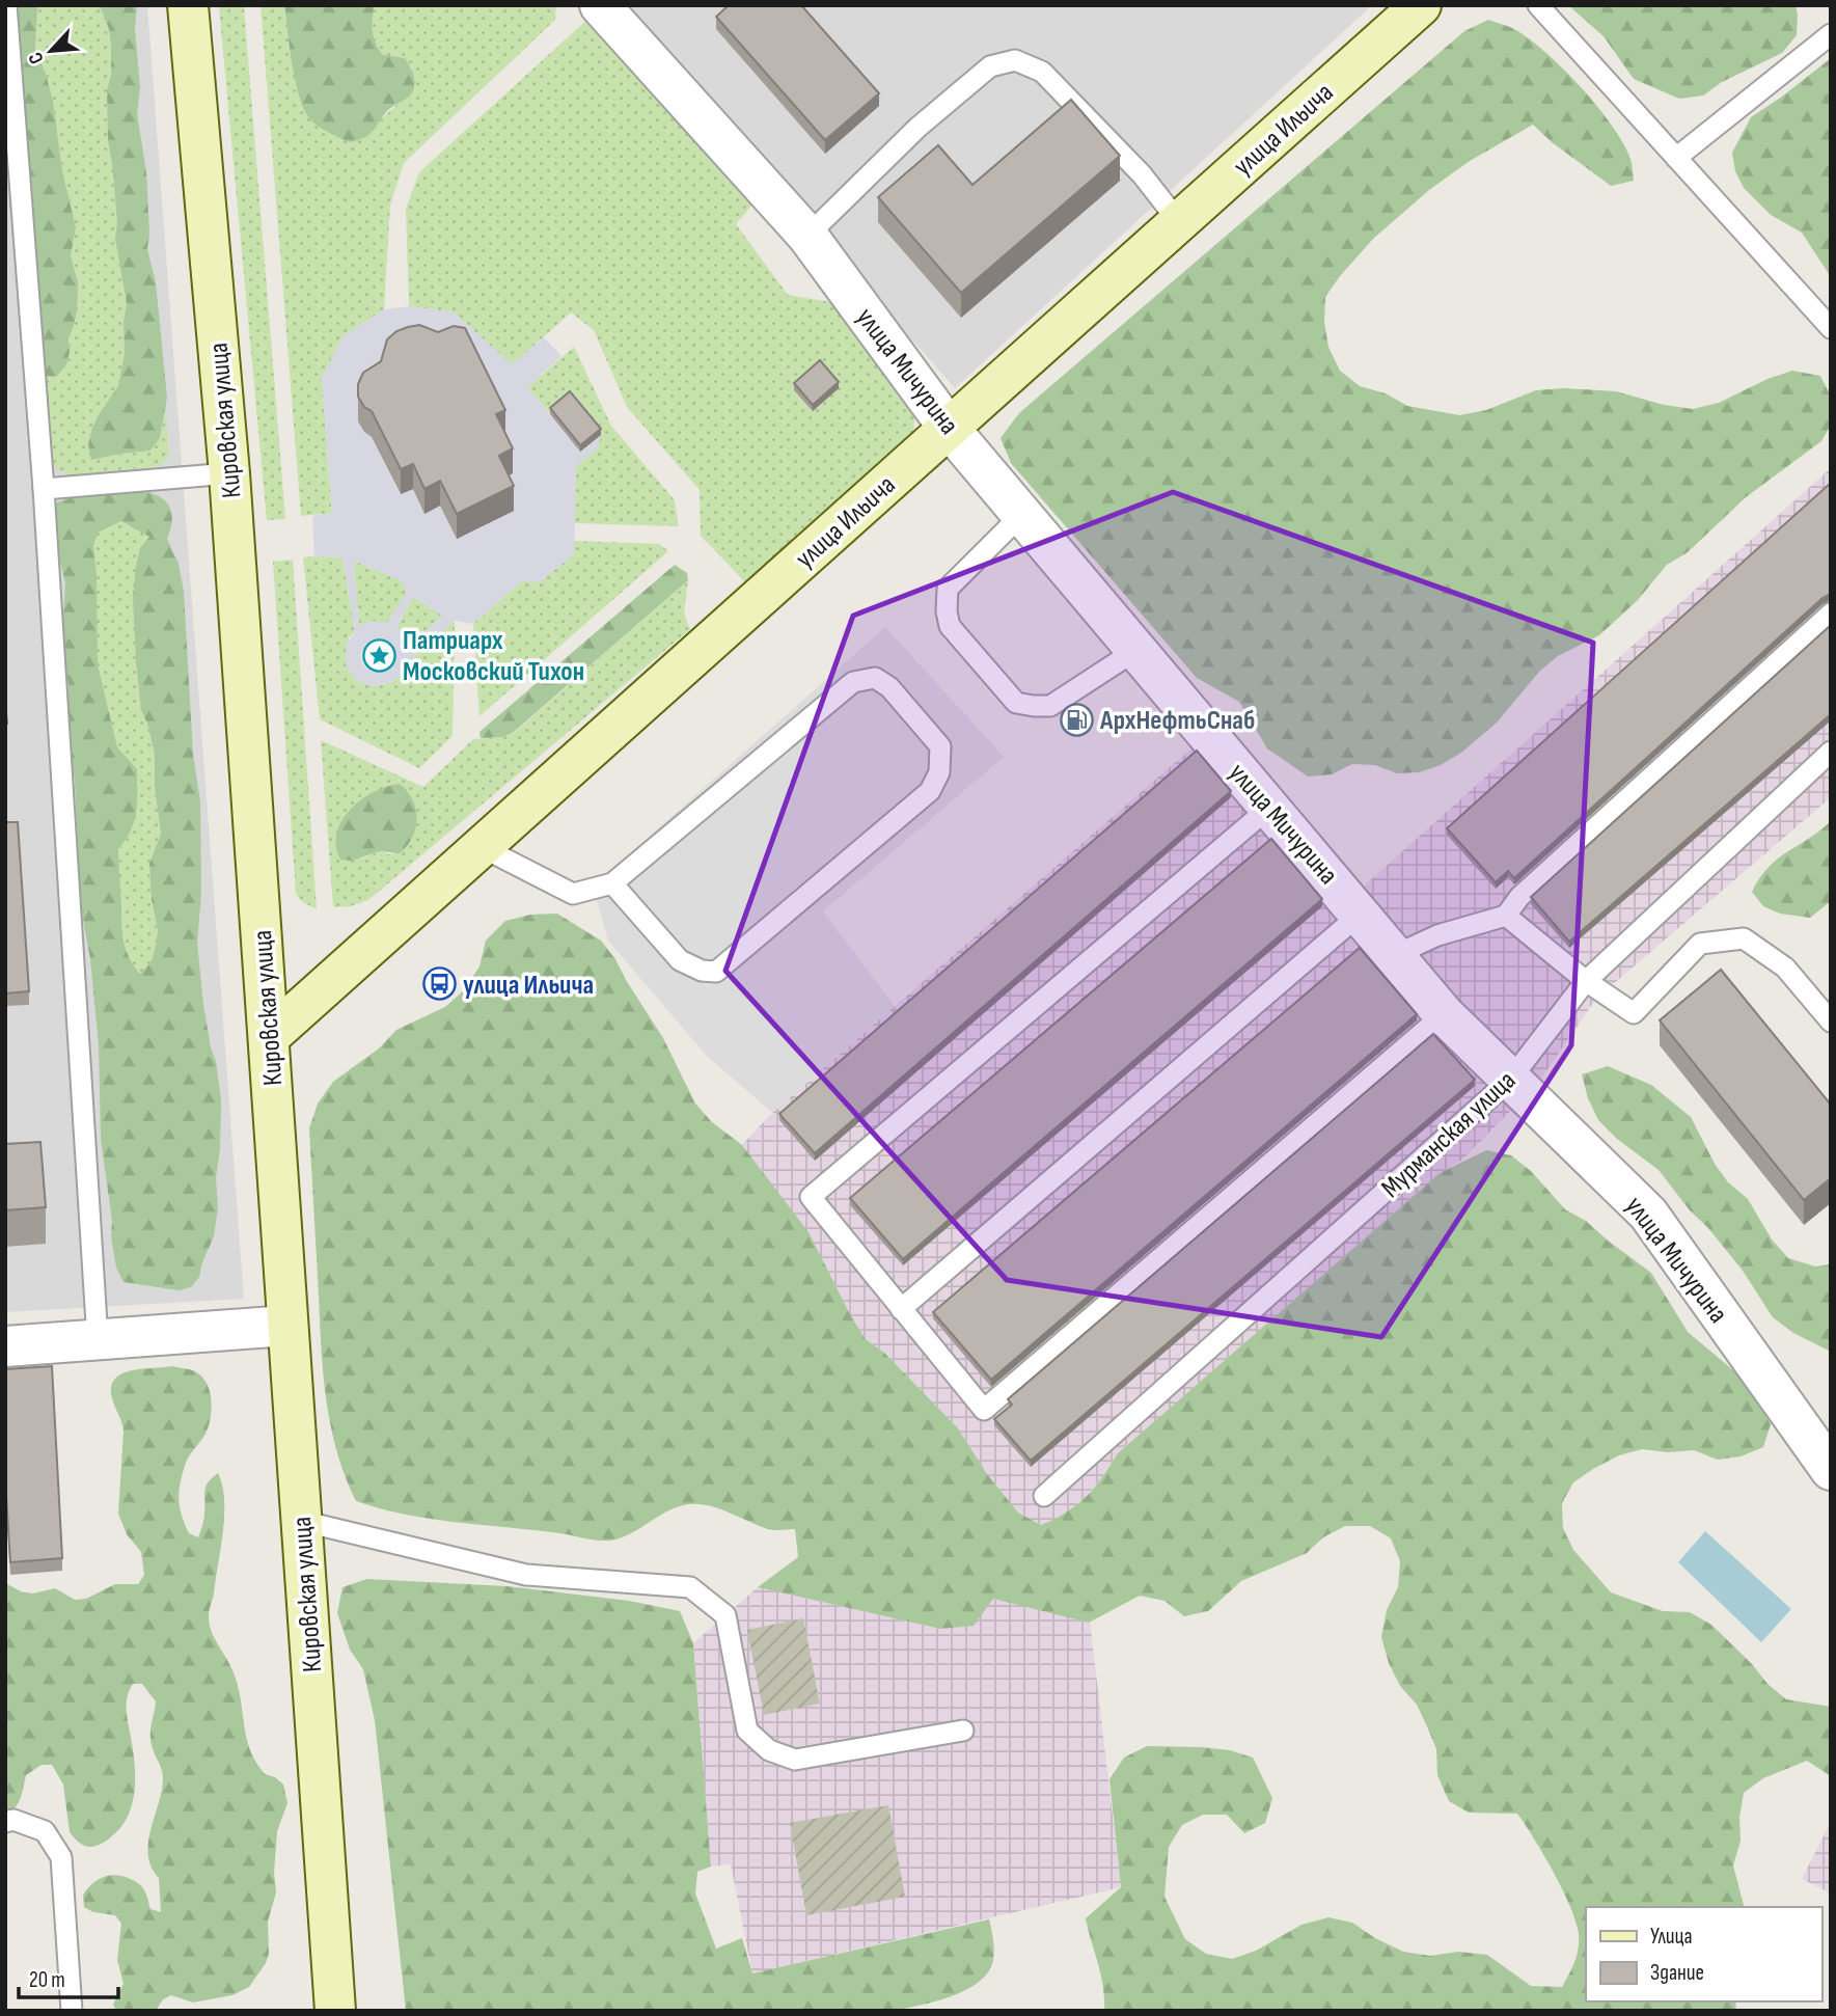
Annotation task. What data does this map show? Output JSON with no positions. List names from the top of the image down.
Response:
{
  "streets": {
    "main road": ["улица Ильича", "Кировская улица"],
    "street": ["улица Мичурина"],
    "lane": ["Мурманская улица"]
  },
  "crossings": [
    ["улица Ильича", "улица Мичурина"],
    ["улица Ильича", "Кировская улица"],
    ["улица Мичурина", "Мурманская улица"]
  ],
  "places": {
    "place": ["Патриарх Московский Тихон"],
    "fuel station": ["АрхНефтьСнаб"],
    "bus stop": ["улица Ильича"]
  },
  "legend": ["Улица", "Здание"],
  "scale_bar": "20 m",
  "north": "bottom left"
}
